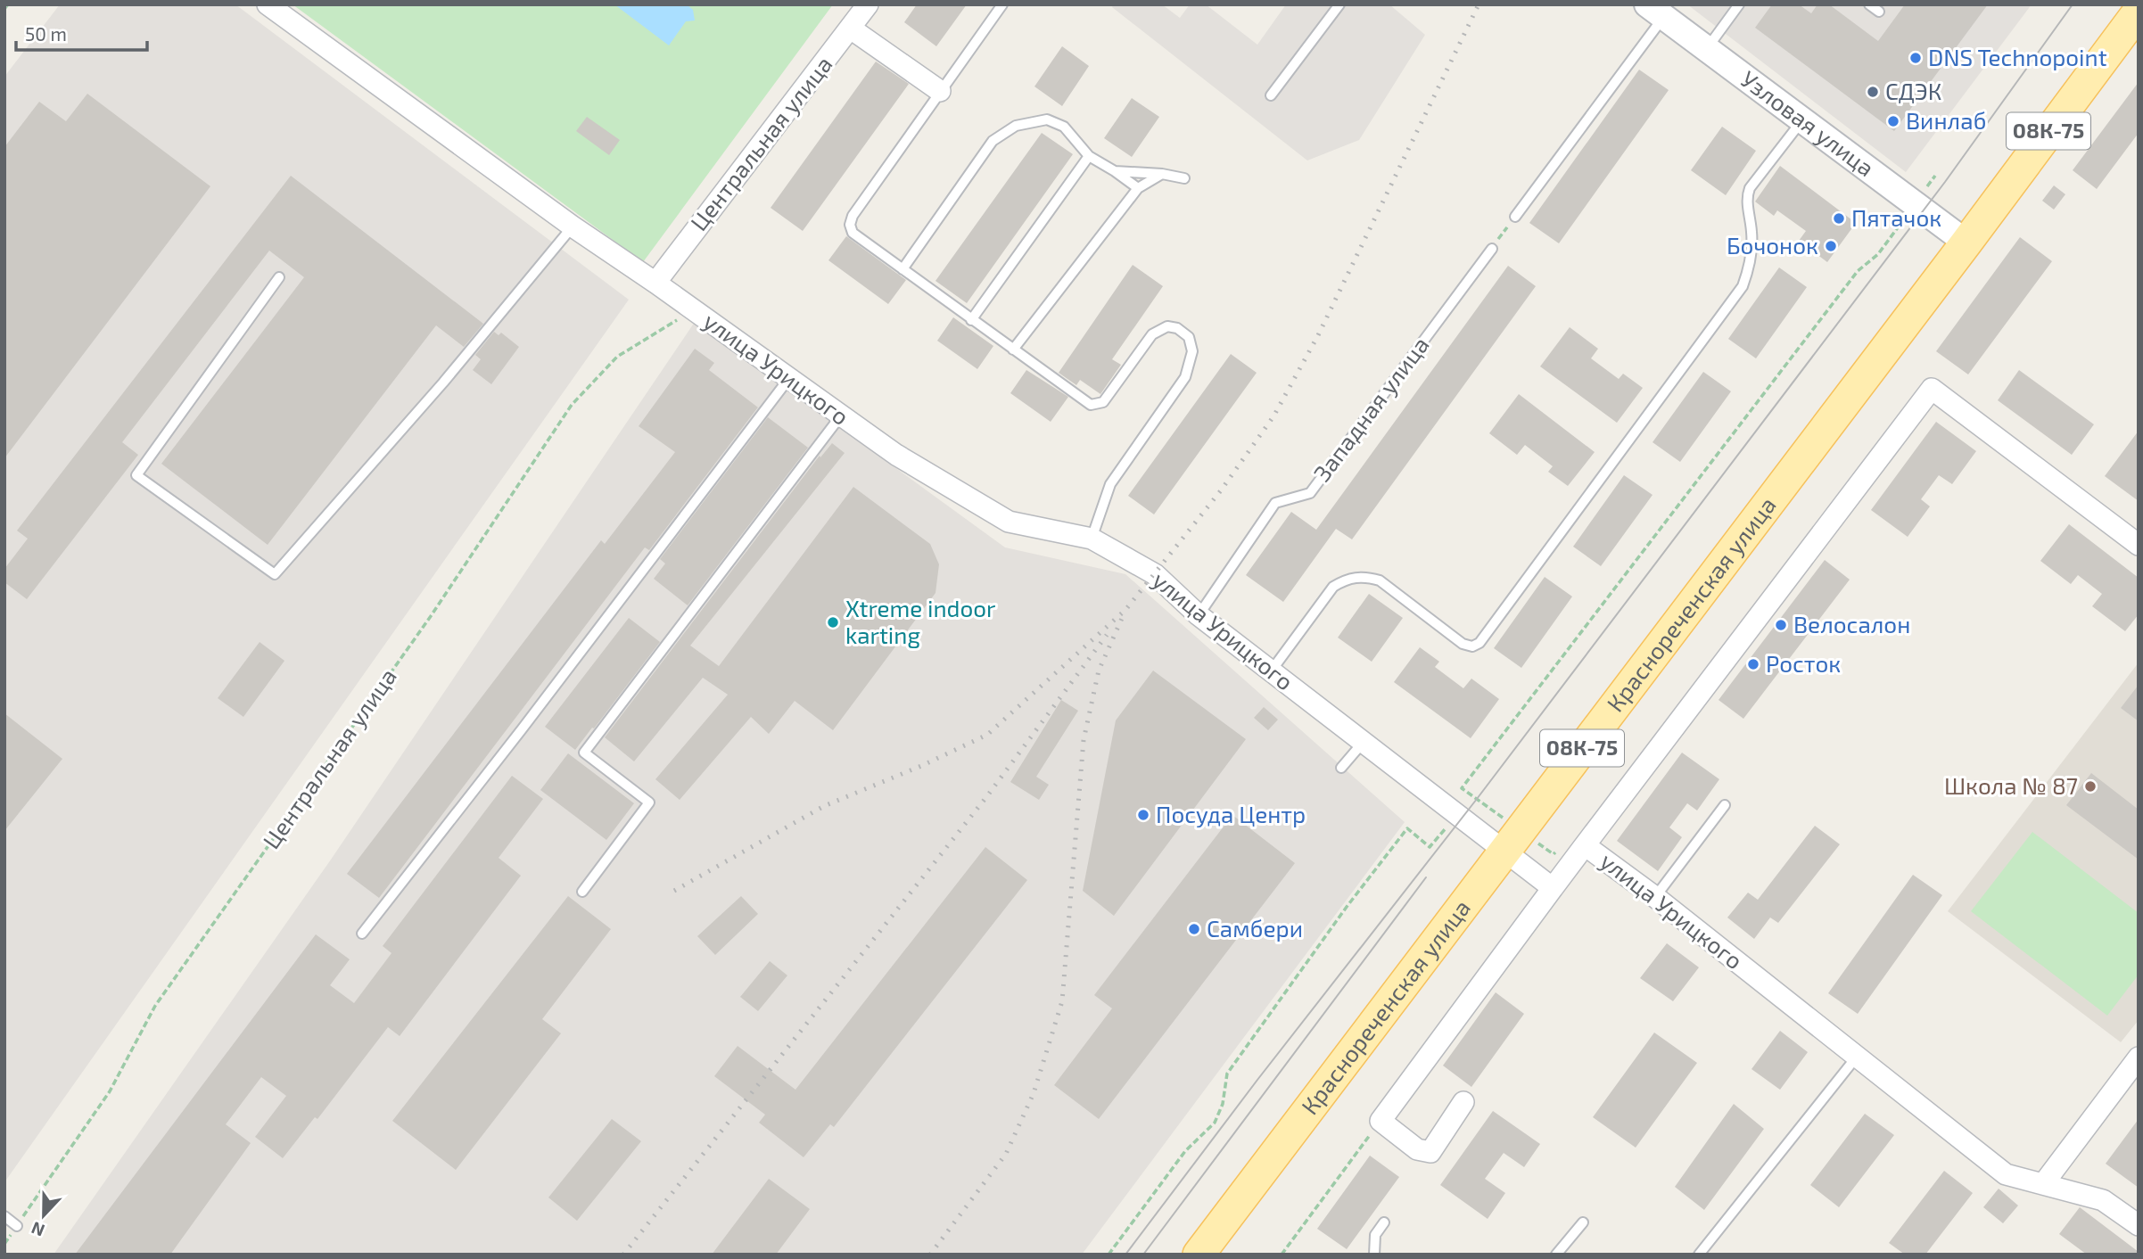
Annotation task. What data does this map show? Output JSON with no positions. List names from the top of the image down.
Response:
{
  "streets": {
    "main road": ["08К-75", "Краснореченская улица"],
    "street": ["Узловая улица", "Центральная улица", "улица Урицкого"],
    "lane": ["Западная улица"]
  },
  "crossings": [
    ["Узловая улица", "Краснореченская улица"],
    ["Центральная улица", "улица Урицкого"],
    ["улица Урицкого", "Западная улица"],
    ["улица Урицкого", "Краснореченская улица"]
  ],
  "places": [
    "DNS Technopoint",
    "СДЭК",
    "Винлаб",
    "Пятачок",
    "Бочонок",
    "Xtreme indoor karting",
    "Велосалон",
    "Росток",
    "Школа № 87",
    "Посуда Центр",
    "Самбери"
  ],
  "scale_bar": "50 m",
  "north": "bottom"
}
